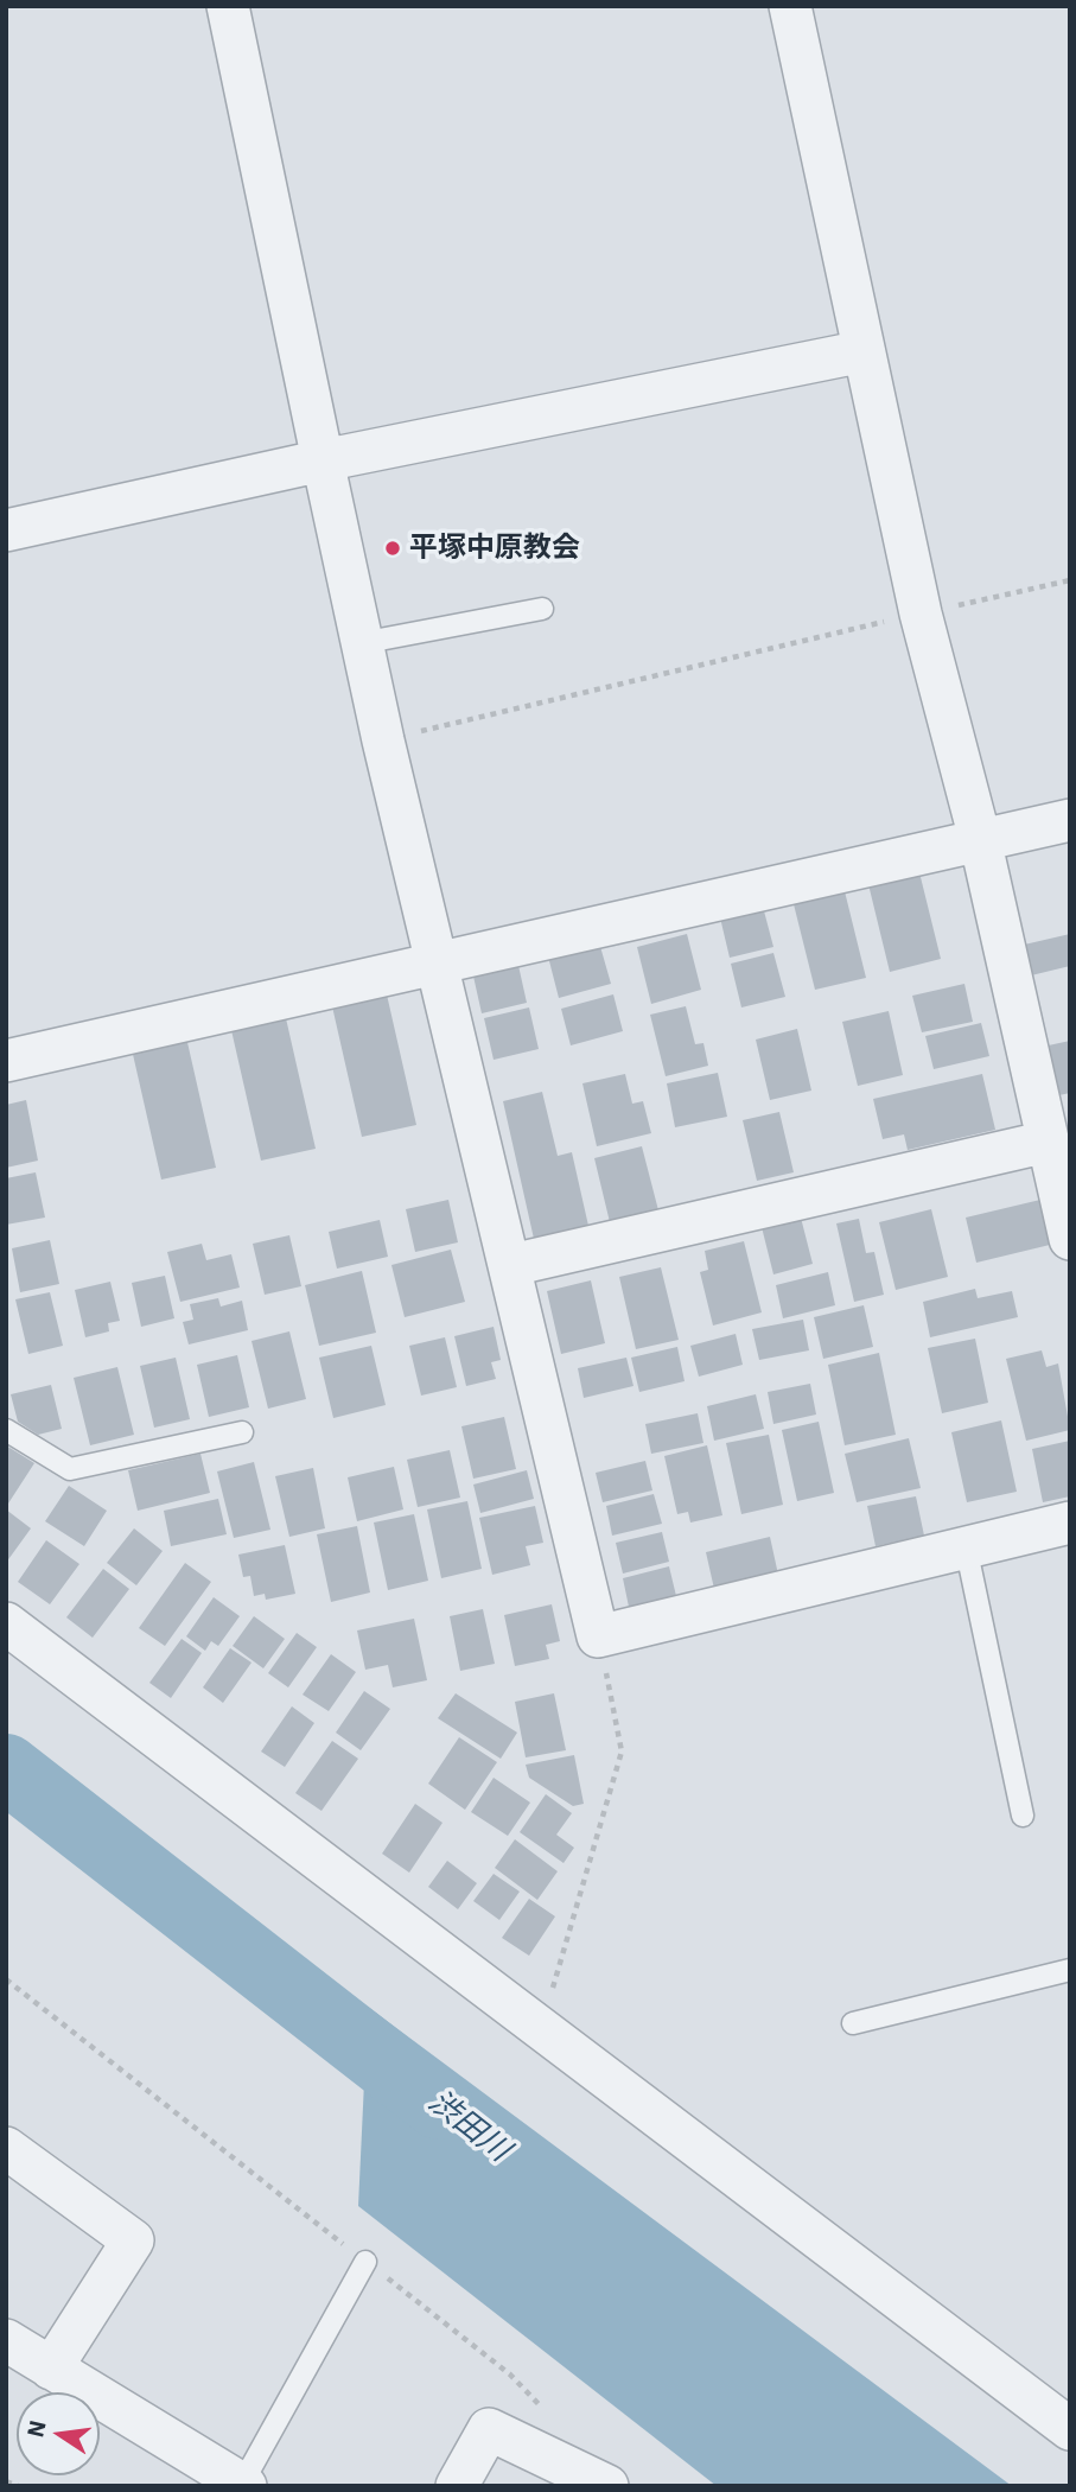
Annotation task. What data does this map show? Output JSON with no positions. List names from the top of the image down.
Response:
{
  "water": ["渋田川"],
  "places": ["平塚中原教会"],
  "north": "left"
}
